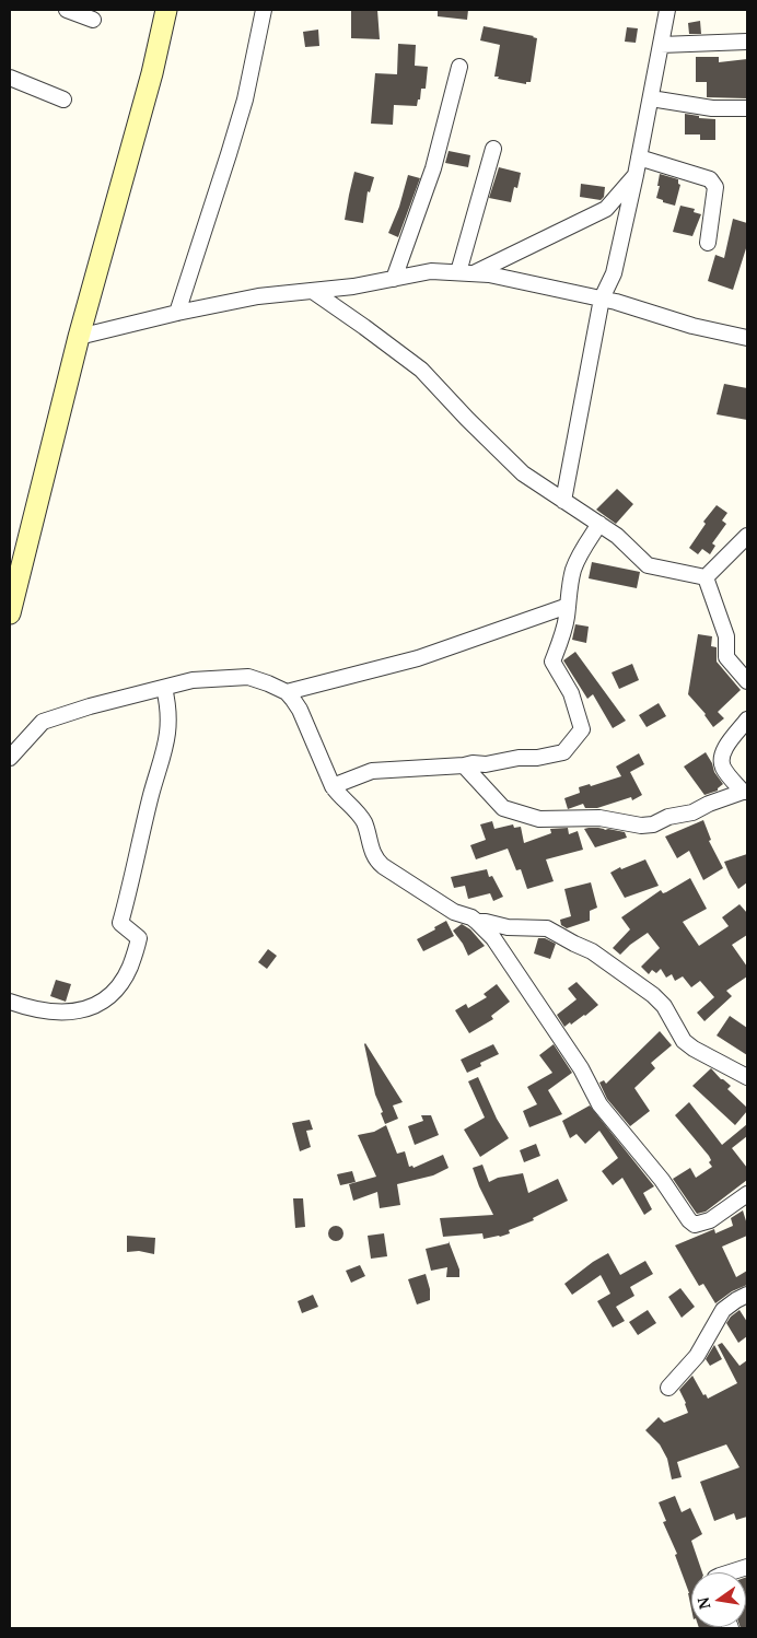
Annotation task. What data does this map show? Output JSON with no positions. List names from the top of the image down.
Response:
{
  "north": "left"
}
